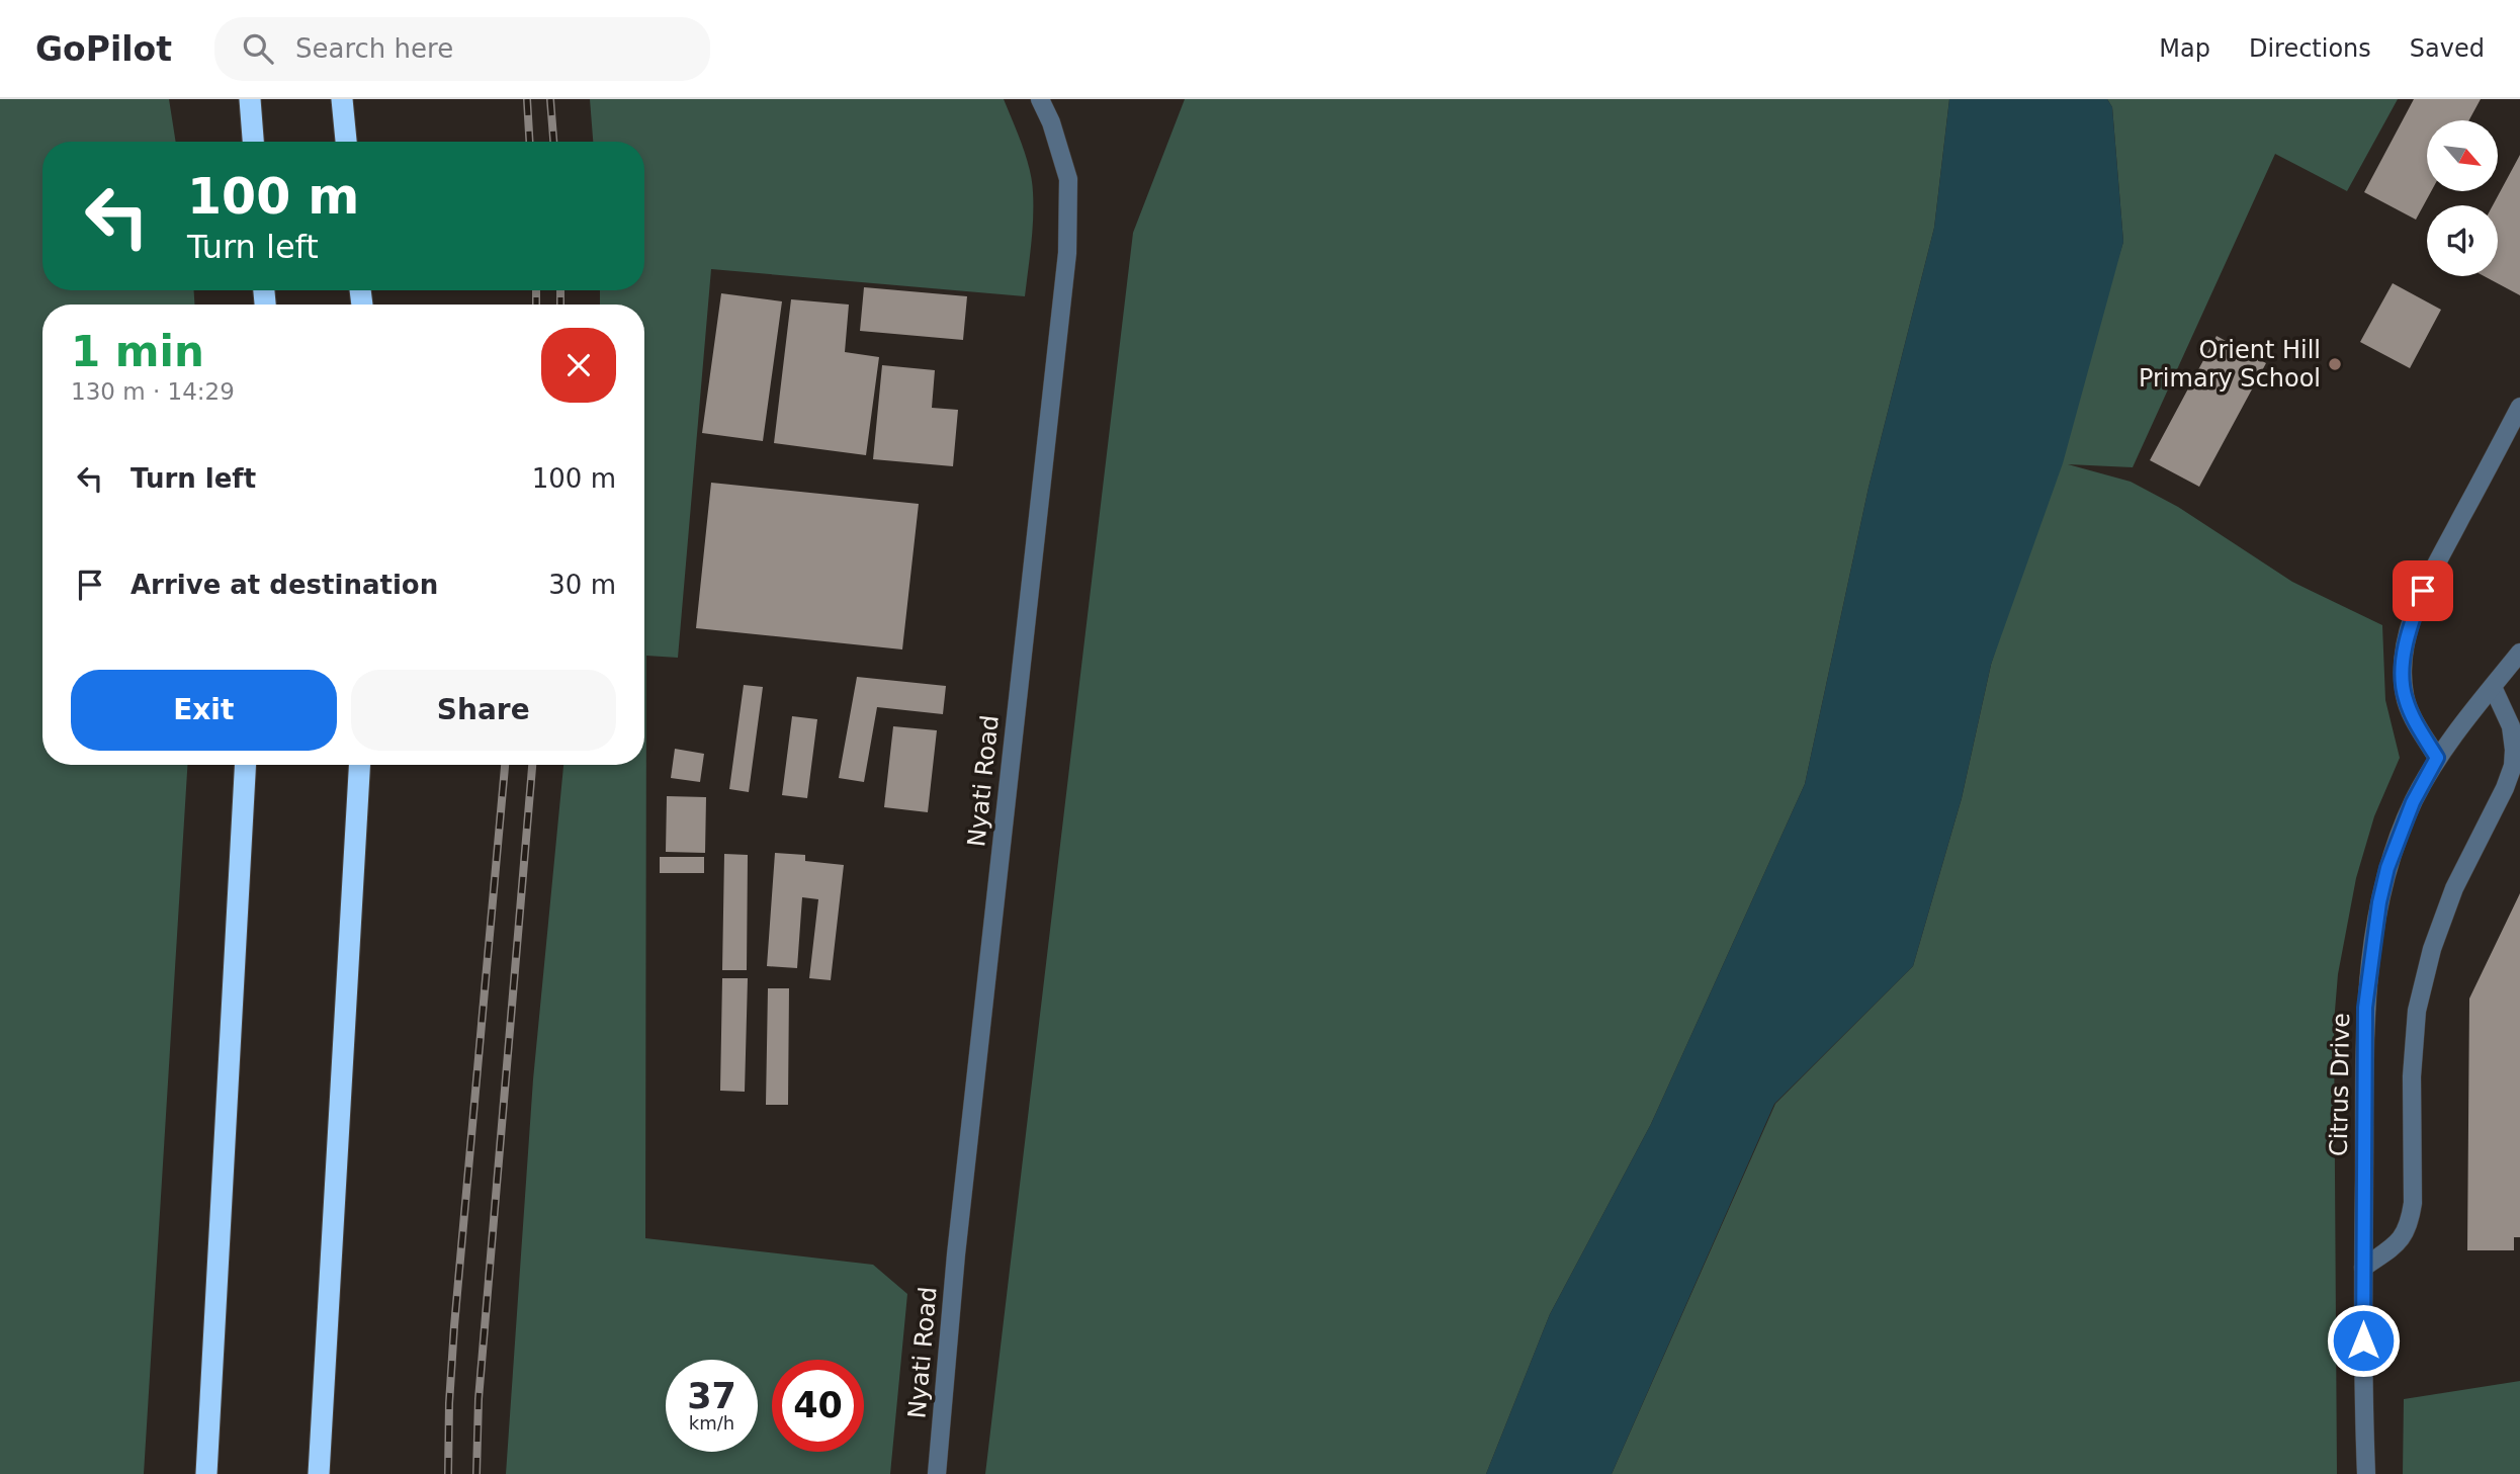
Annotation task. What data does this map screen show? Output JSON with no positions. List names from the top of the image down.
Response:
{
  "streets": {
    "street": ["Nyati Road", "Citrus Drive"]
  },
  "places": ["Orient Hill Primary School"],
  "north": "bottom right",
  "page": {
    "header": "GoPilot",
    "search": "Search here",
    "nav": ["Map", "Directions", "Saved"],
    "turn": ["100 m", "Turn left"],
    "heading": ["1 min", "130 m · 14:29"],
    "list": [
      {
        "name": "Turn left",
        "value": "100 m"
      },
      {
        "name": "Arrive at destination",
        "value": "30 m"
      }
    ],
    "buttons": ["Exit", "Share"],
    "speed": "37 km/h",
    "limit": "40"
  }
}
